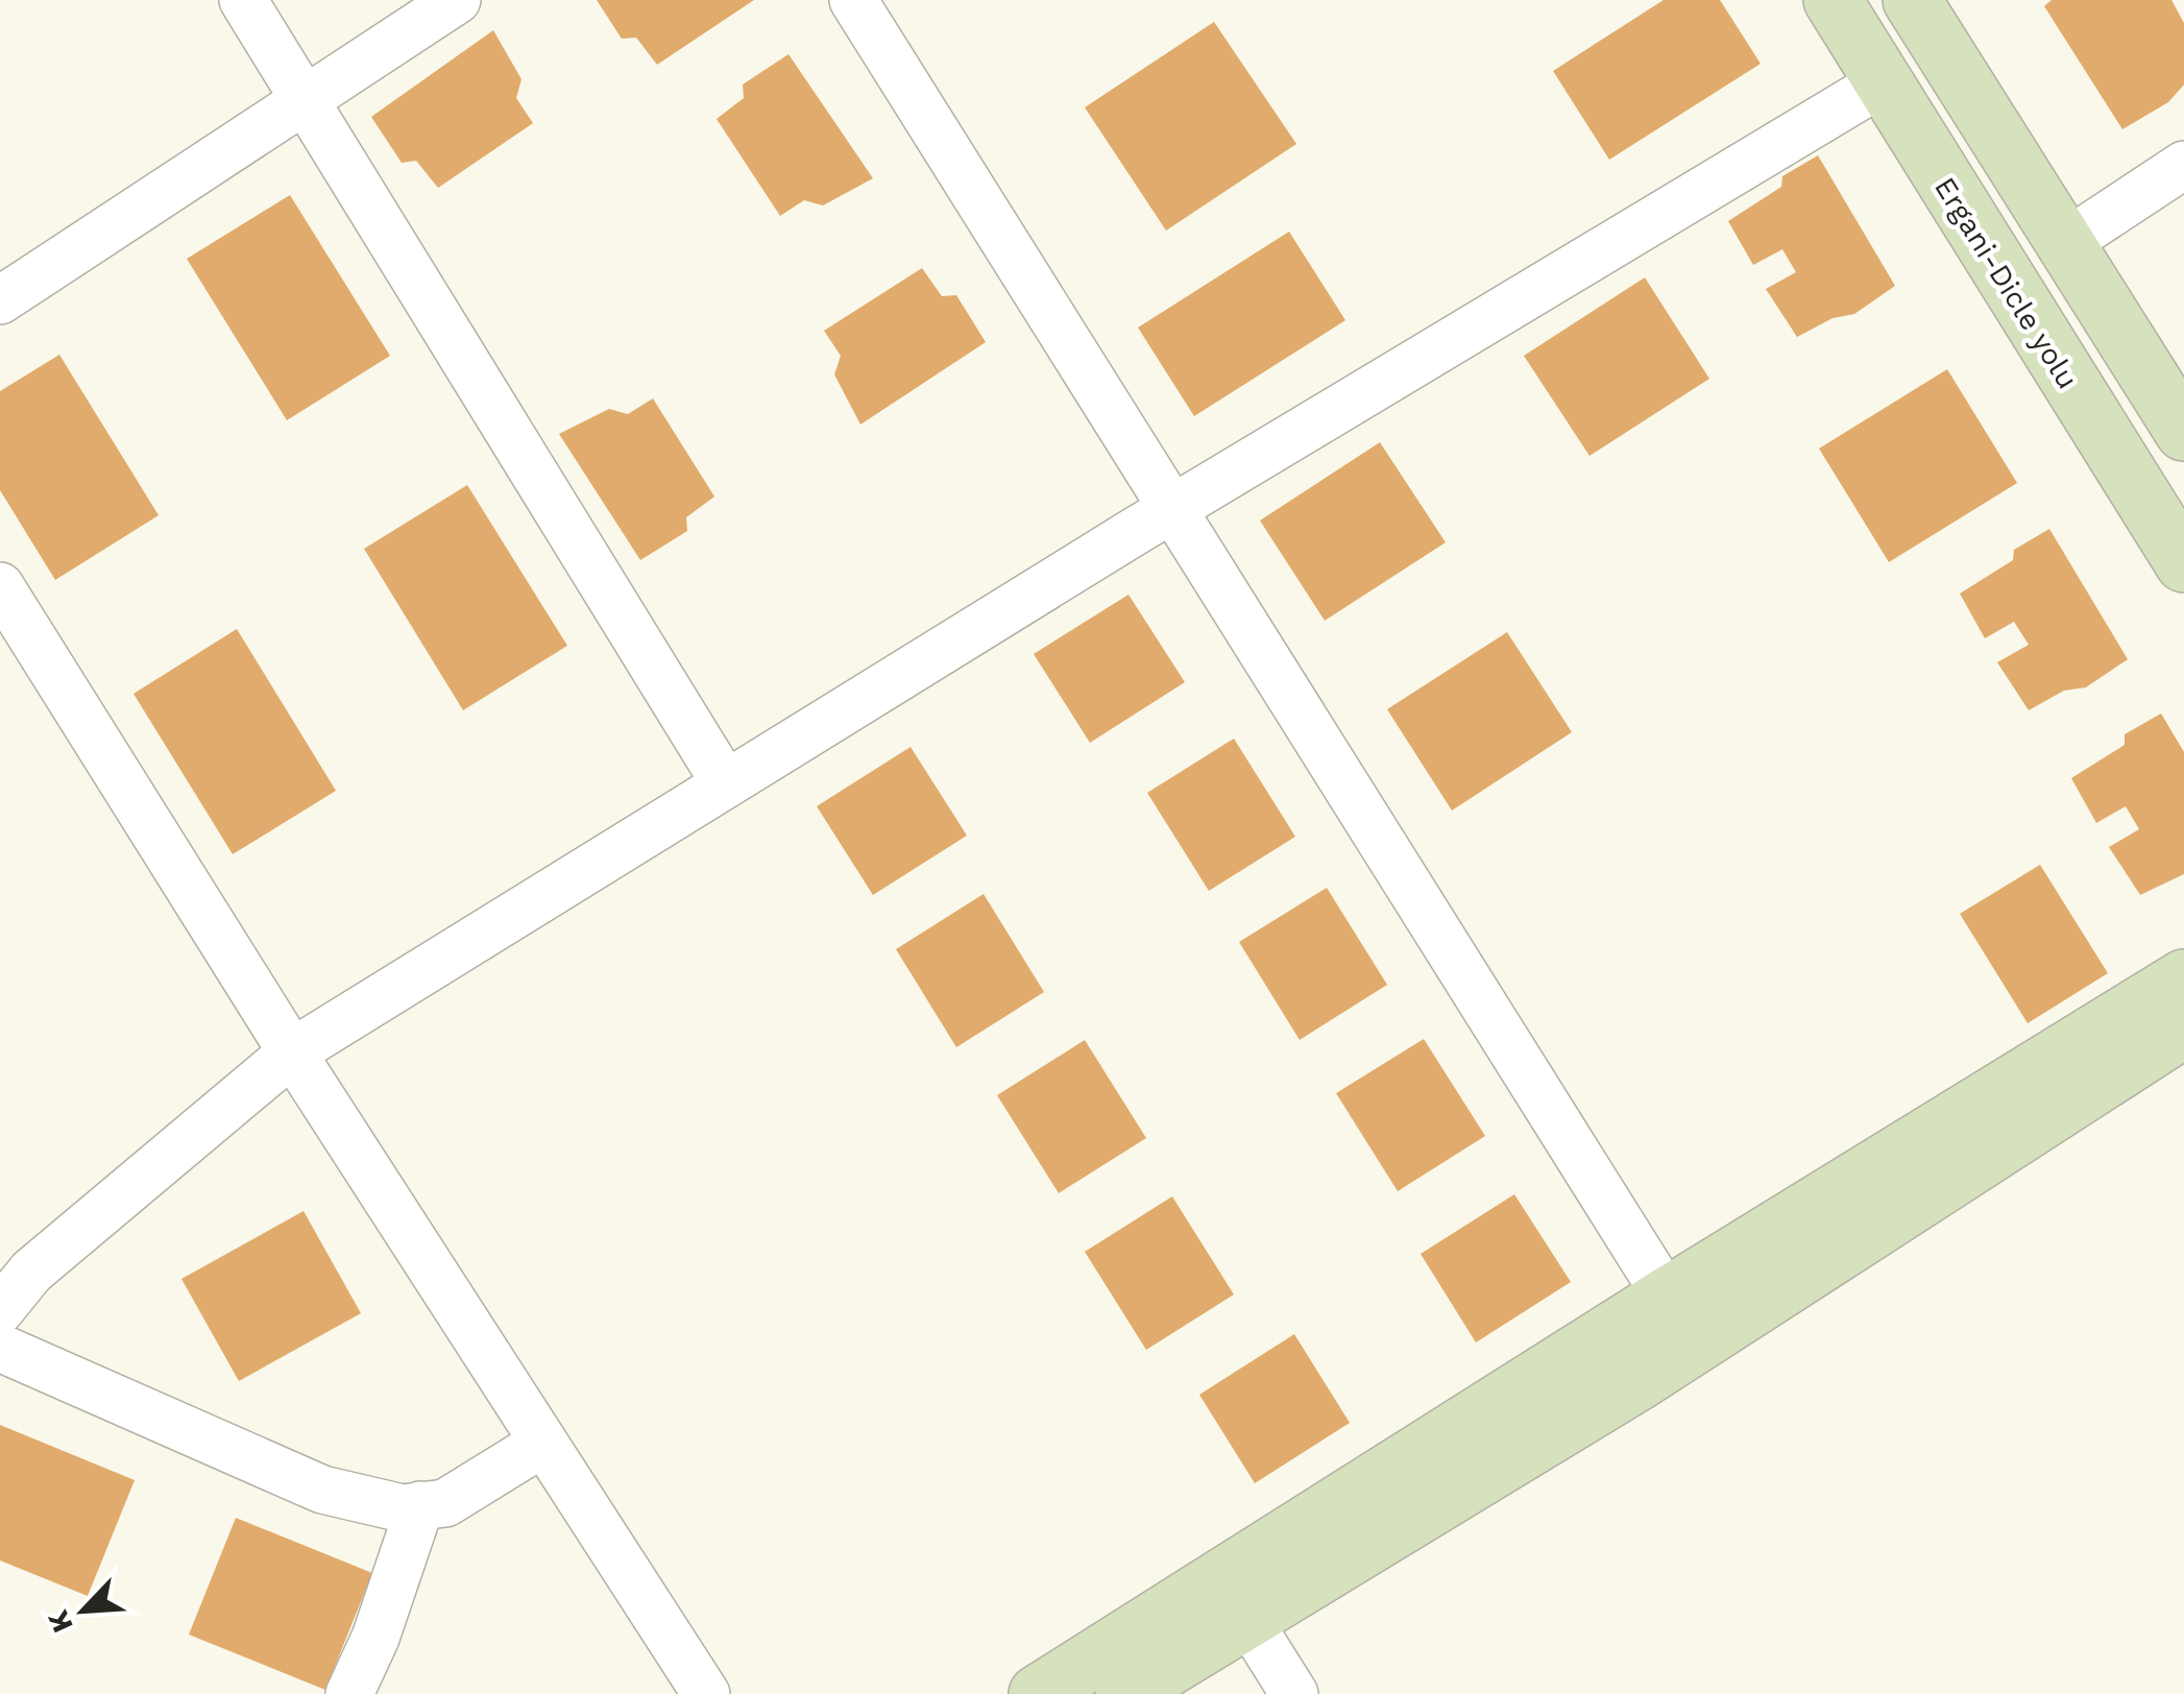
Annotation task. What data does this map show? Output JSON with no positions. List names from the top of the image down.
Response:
{
  "streets": {
    "street": ["Ergani-Dicle yolu"]
  },
  "north": "bottom left"
}
